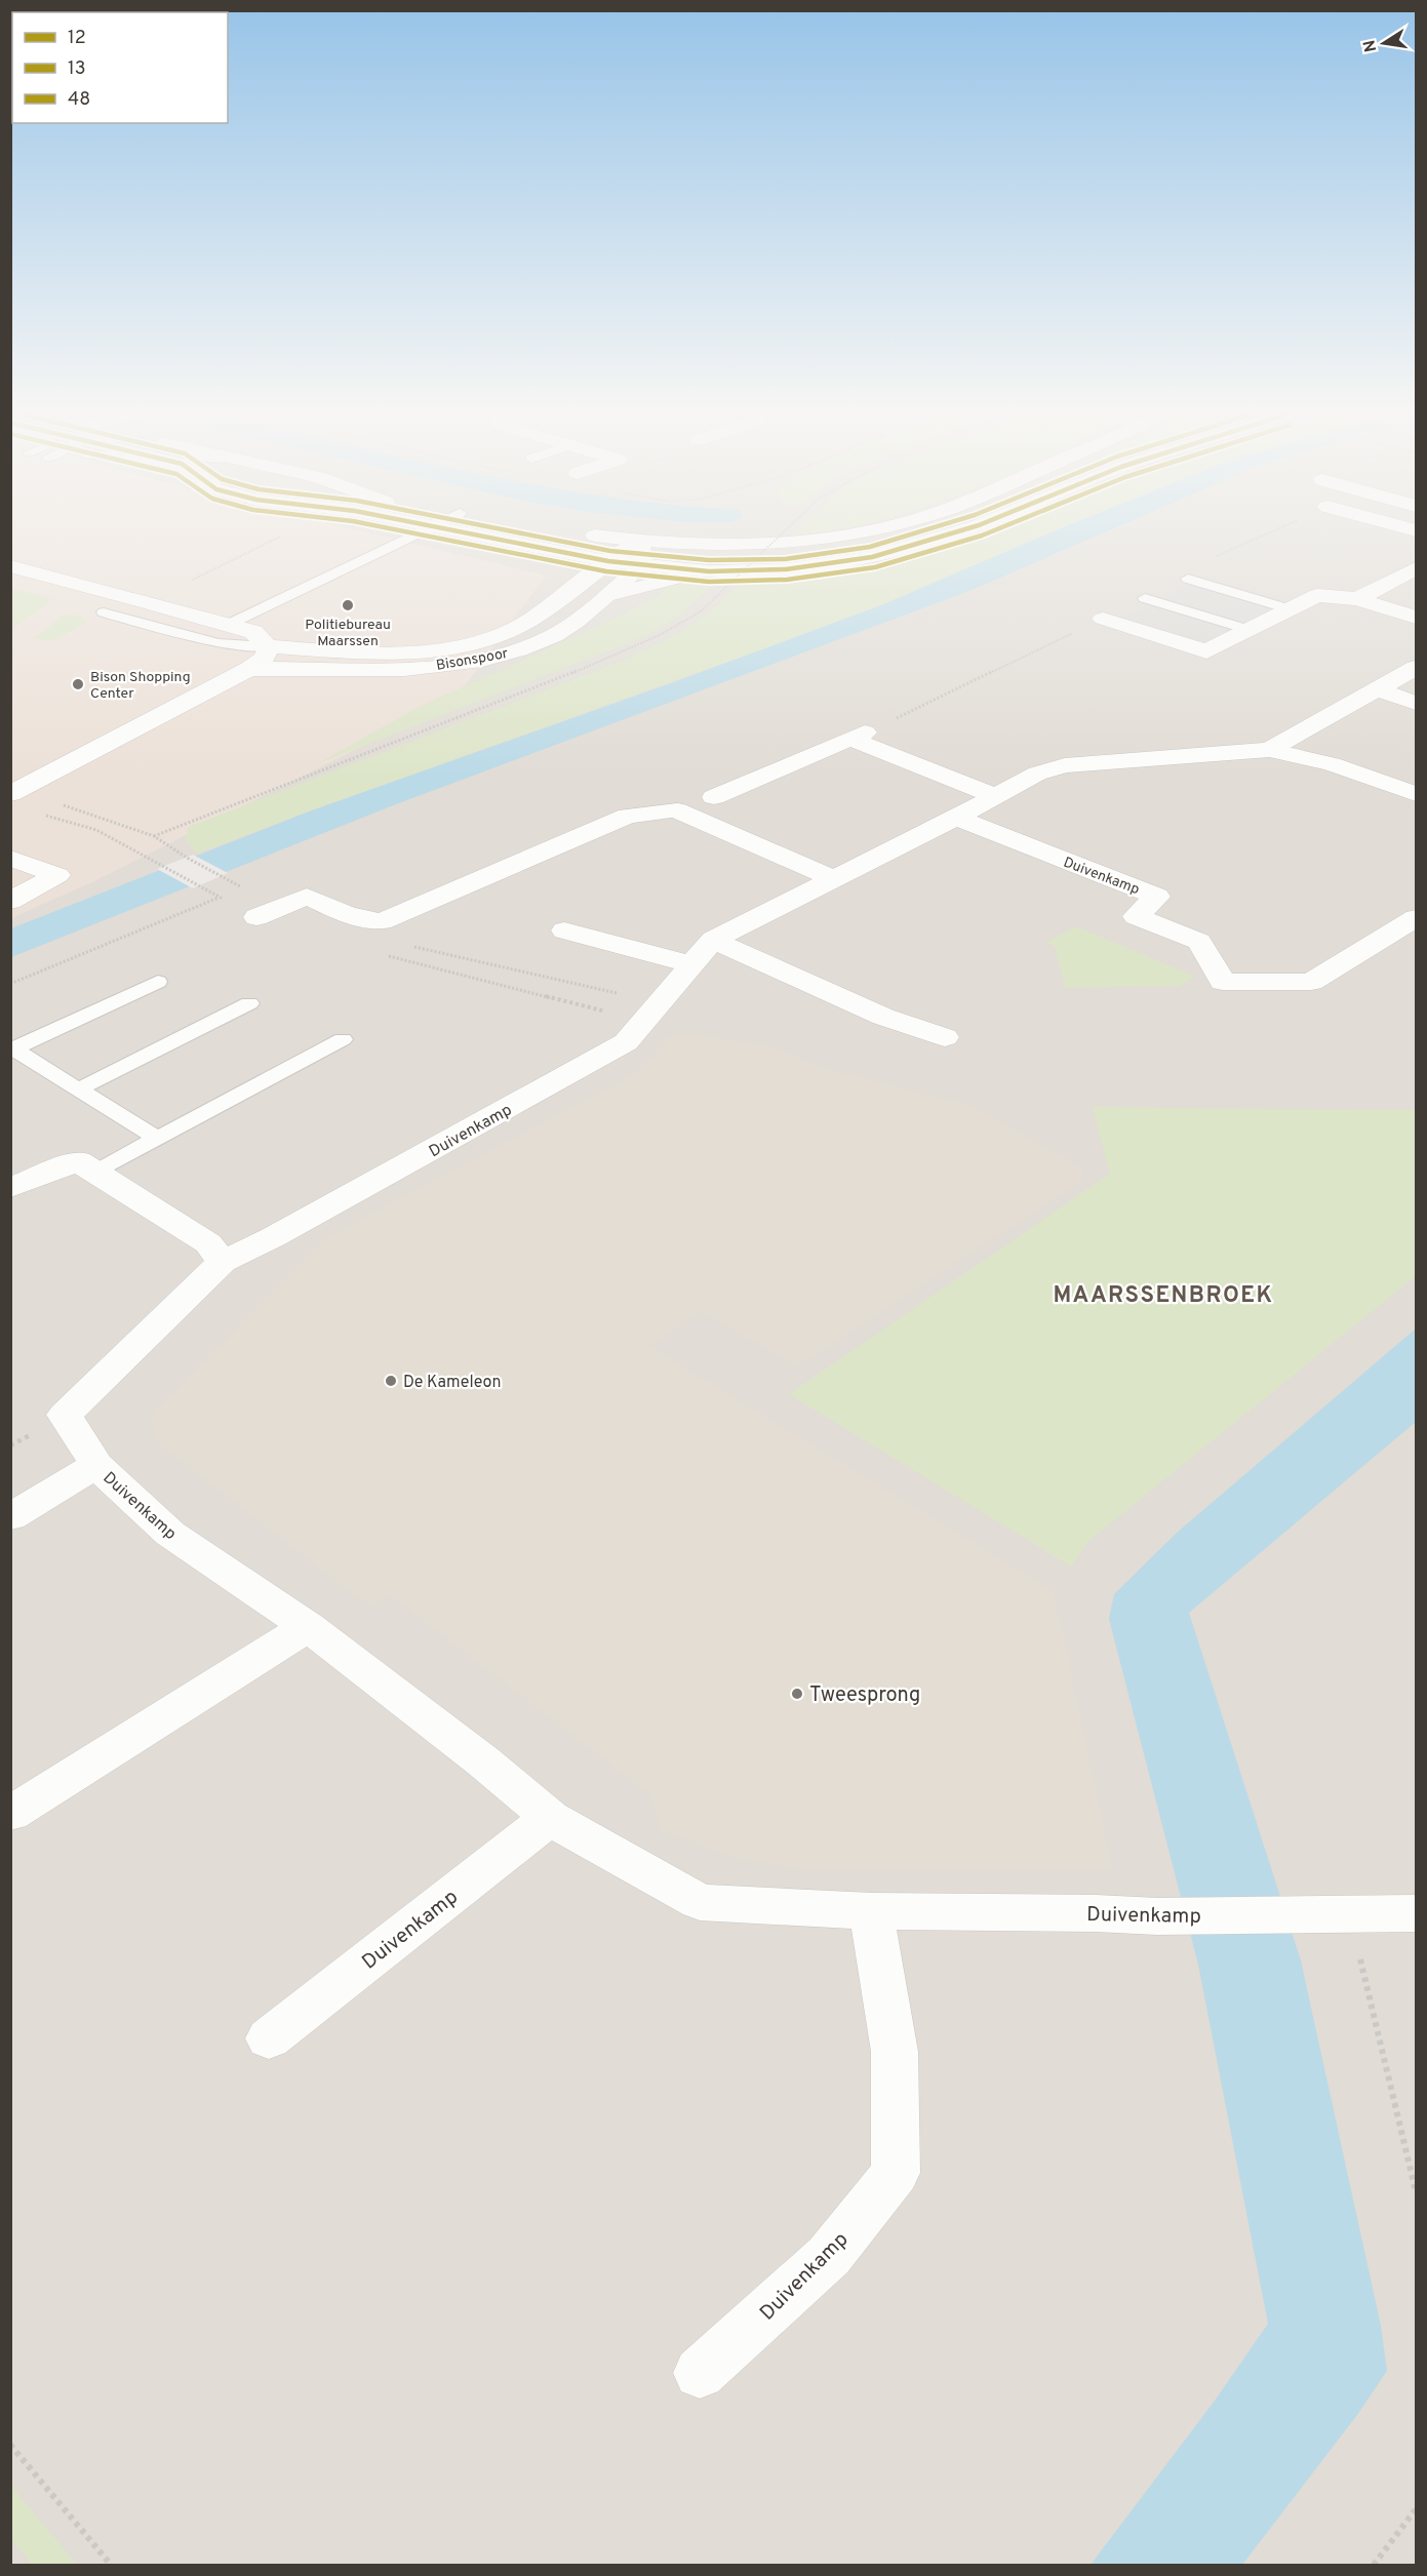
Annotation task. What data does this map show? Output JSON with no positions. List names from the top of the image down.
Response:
{
  "streets": {
    "street": ["Bisonspoor", "Duivenkamp"]
  },
  "districts": ["MAARSSENBROEK"],
  "places": [
    "Politiebureau Maarssen",
    "Bison Shopping Center",
    "De Kameleon",
    "Tweesprong"
  ],
  "lines": ["transit line 12", "transit line 13", "transit line 48"],
  "legend": ["12", "13", "48"],
  "north": "left"
}
